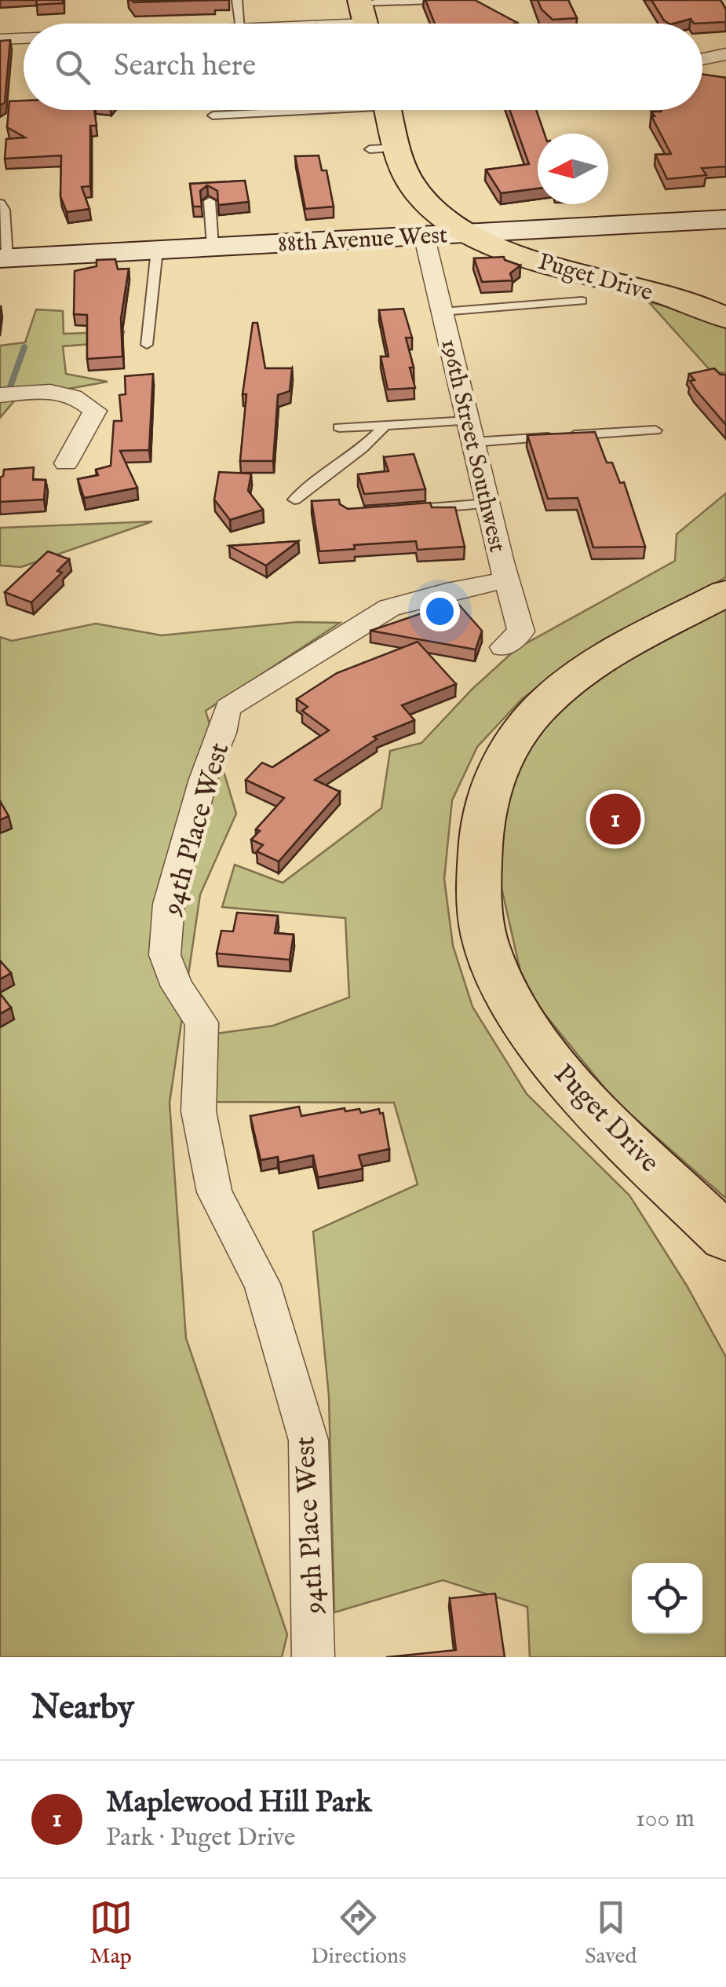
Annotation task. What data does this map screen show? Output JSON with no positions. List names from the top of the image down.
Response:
{
  "streets": {
    "main road": ["Puget Drive", "196th Street Southwest"],
    "street": ["88th Avenue West", "94th Place West"]
  },
  "crossings": [
    ["88th Avenue West", "Puget Drive"],
    ["88th Avenue West", "196th Street Southwest"],
    ["Puget Drive", "196th Street Southwest"],
    ["196th Street Southwest", "94th Place West"]
  ],
  "north": "left",
  "page": {
    "search": "Search here",
    "pins": "1",
    "heading": "Nearby",
    "list": [
      {
        "mark": "1",
        "name": "Maplewood Hill Park",
        "note": "Park · Puget Drive",
        "value": "100 m"
      }
    ],
    "nav": ["Map", "Directions", "Saved"]
  }
}
